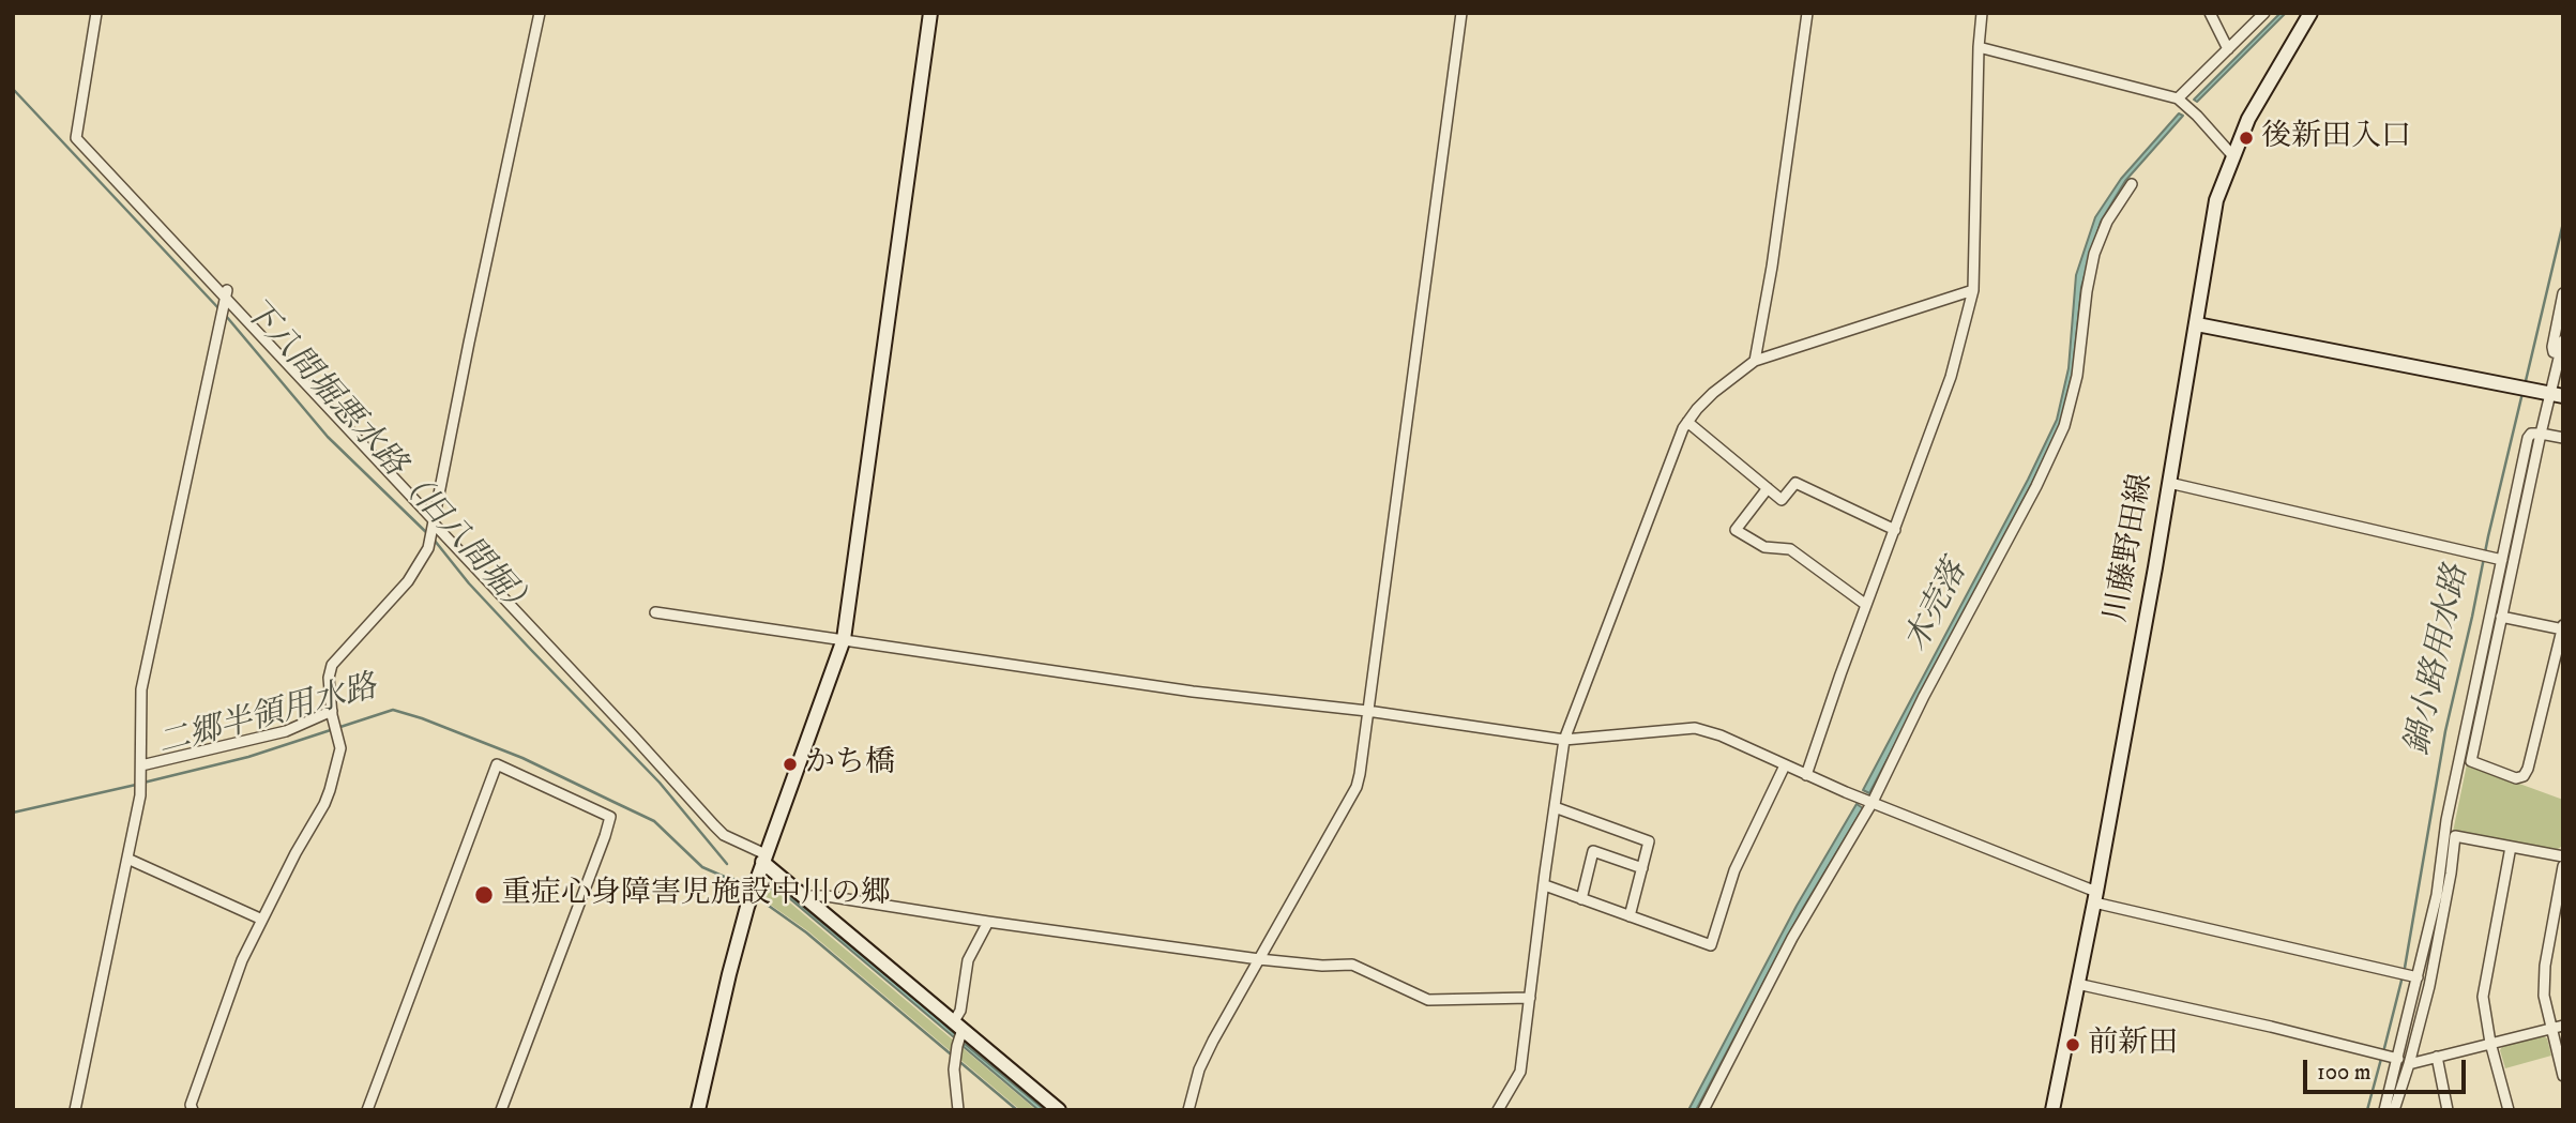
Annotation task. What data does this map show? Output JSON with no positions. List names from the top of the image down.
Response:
{
  "streets": {
    "street": ["川藤野田線"]
  },
  "water": [
    "下八間堀悪水路（旧八間堀）",
    "木売落",
    "鍋小路用水路",
    "二郷半領用水路"
  ],
  "places": [
    "後新田入口",
    "かち橋",
    "重症心身障害児施設中川の郷",
    "前新田"
  ],
  "scale_bar": "100 m"
}
